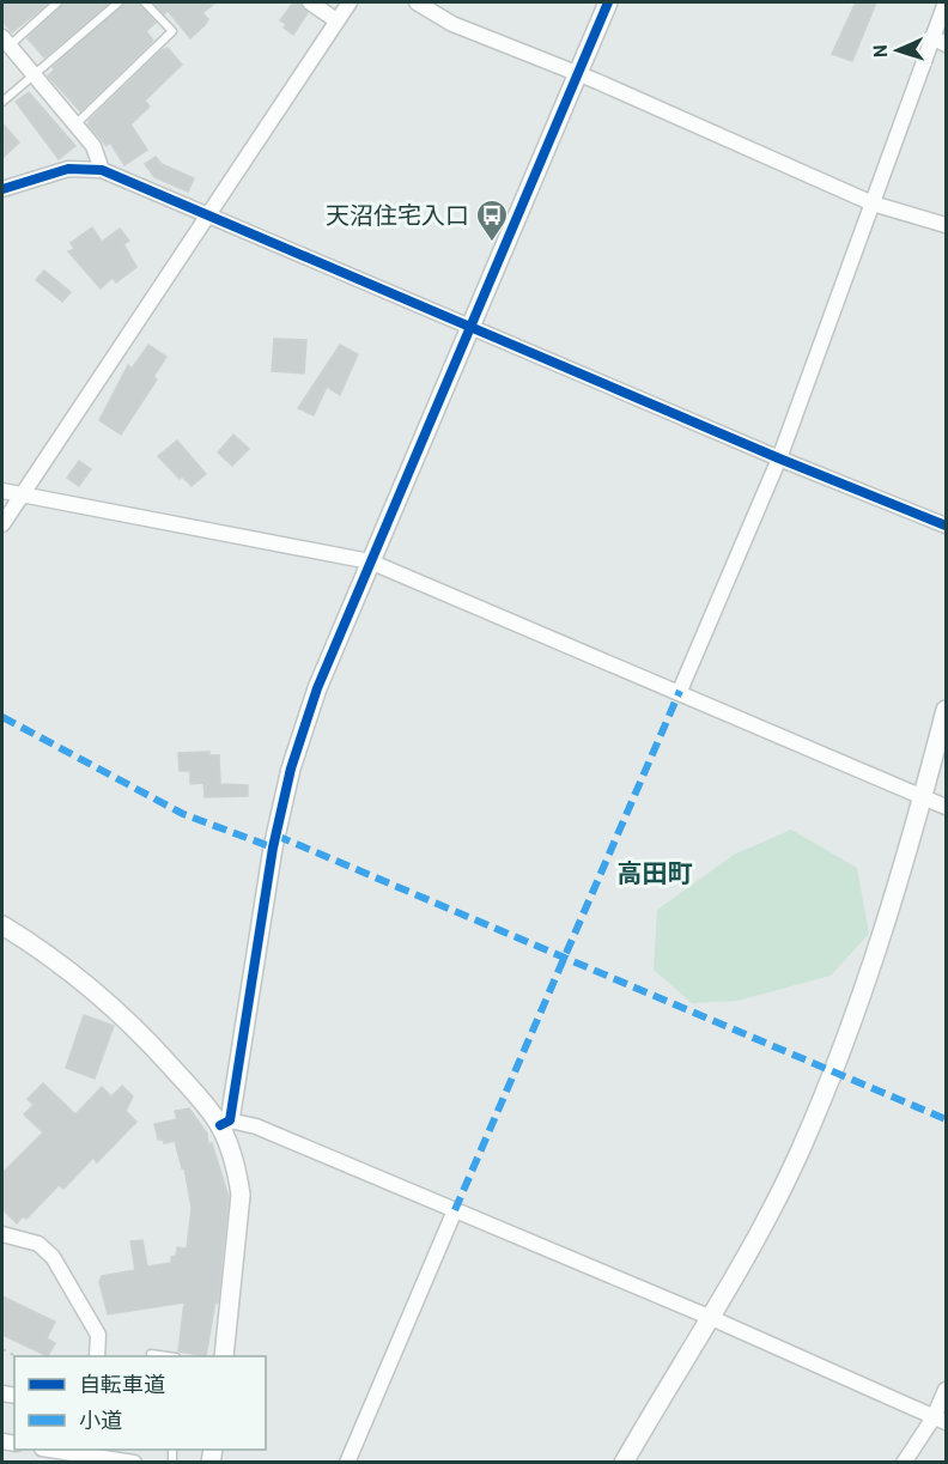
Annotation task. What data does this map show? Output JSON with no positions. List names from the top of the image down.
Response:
{
  "districts": ["高田町"],
  "places": {
    "bus stop": ["天沼住宅入口"]
  },
  "legend": ["自転車道", "小道"],
  "north": "left"
}
